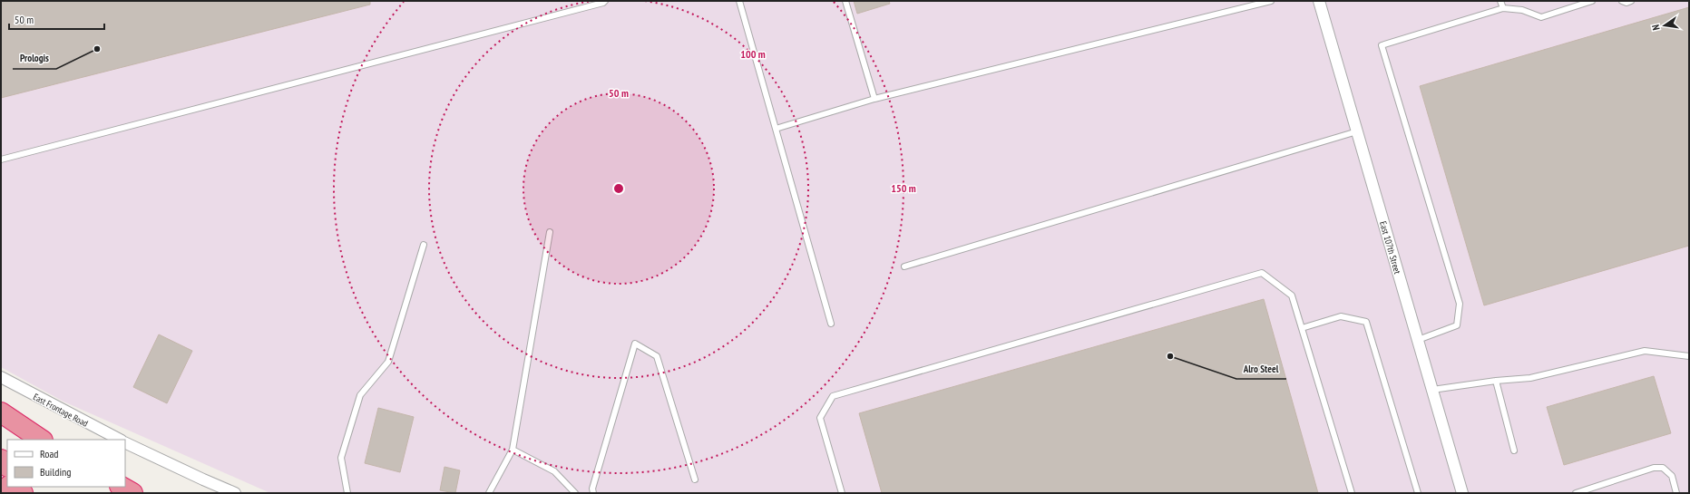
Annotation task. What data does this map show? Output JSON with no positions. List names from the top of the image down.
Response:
{
  "streets": {
    "street": ["East 107th Street", "East Frontage Road"]
  },
  "places": ["Prologis", "Alro Steel"],
  "legend": ["Road", "Building"],
  "scale_bar": "50 m",
  "north": "left",
  "rings": ["100 m", "50 m", "150 m"]
}
